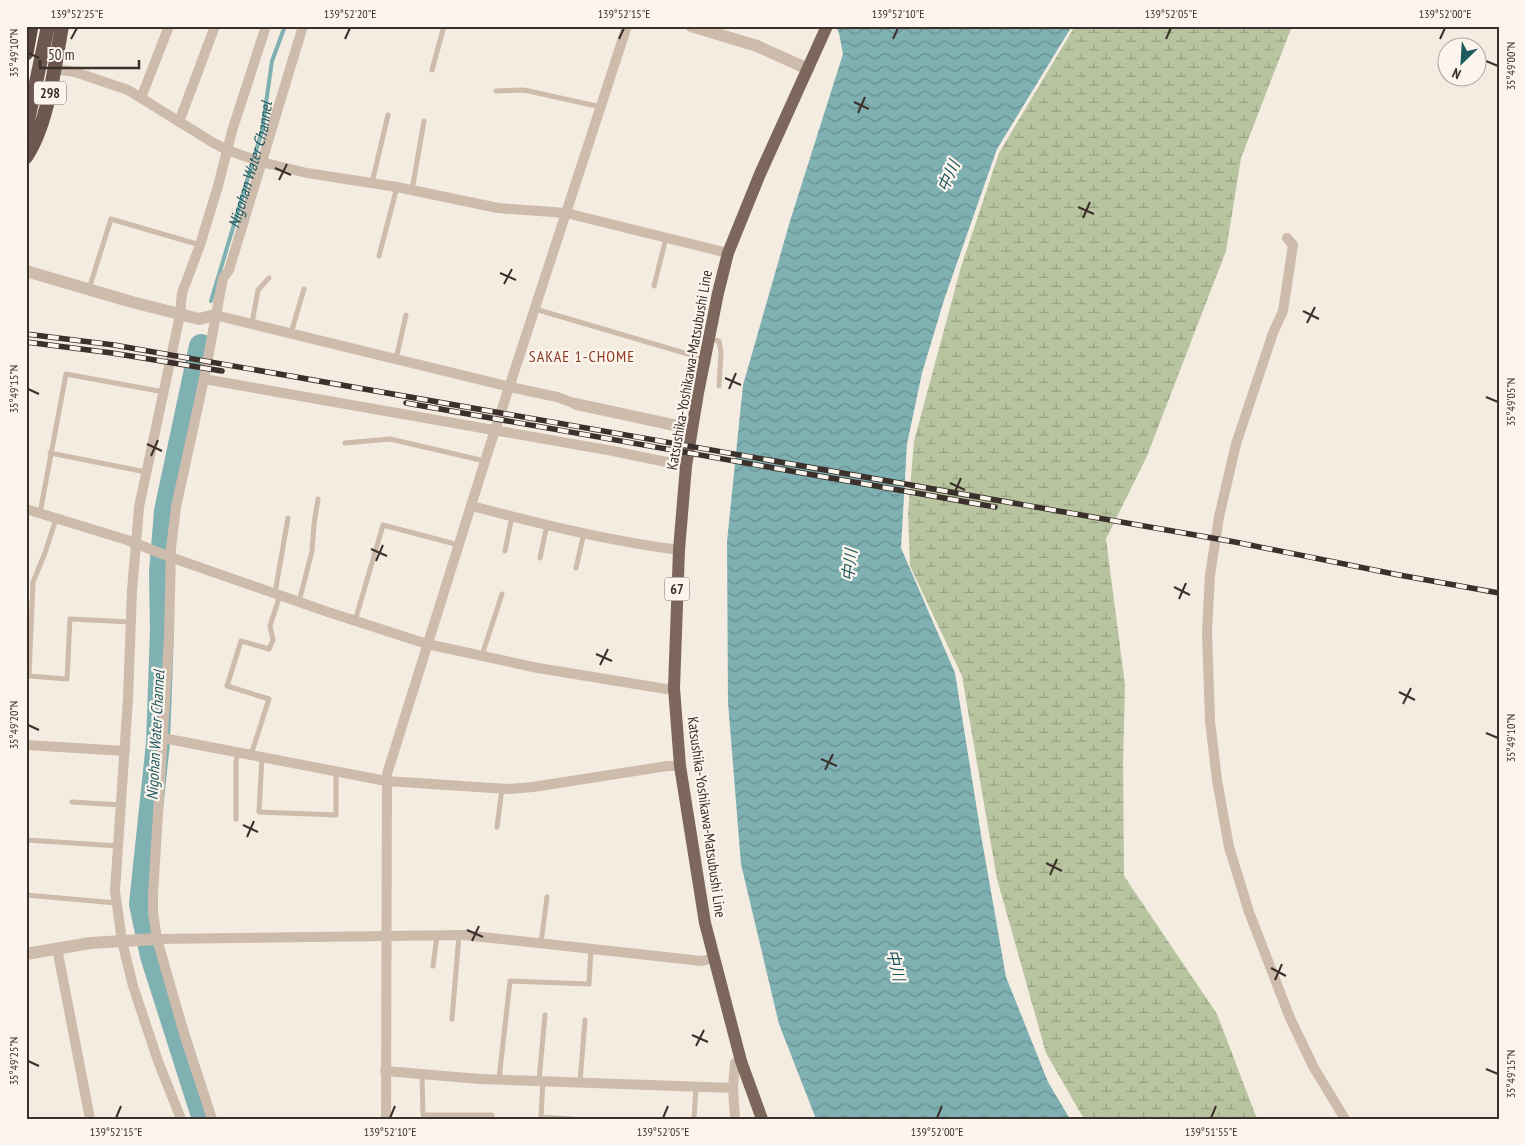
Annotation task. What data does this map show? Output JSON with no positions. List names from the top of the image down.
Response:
{
  "streets": {
    "highway": ["298"],
    "main road": ["Katsushika-Yoshikawa-Matsubushi Line", "67"]
  },
  "districts": ["SAKAE 1-CHOME"],
  "water": ["Nigohan Water Channel", "中川"],
  "scale_bar": "50 m",
  "north": "bottom left",
  "coordinates": [
    "139°52'25\"E",
    "139°52'20\"E",
    "139°52'15\"E",
    "139°52'10\"E",
    "139°52'05\"E",
    "139°52'00\"E",
    "35°49'10\"N",
    "35°49'00\"N",
    "35°49'15\"N",
    "35°49'05\"N",
    "35°49'20\"N",
    "35°49'25\"N",
    "139°51'55\"E"
  ]
}
